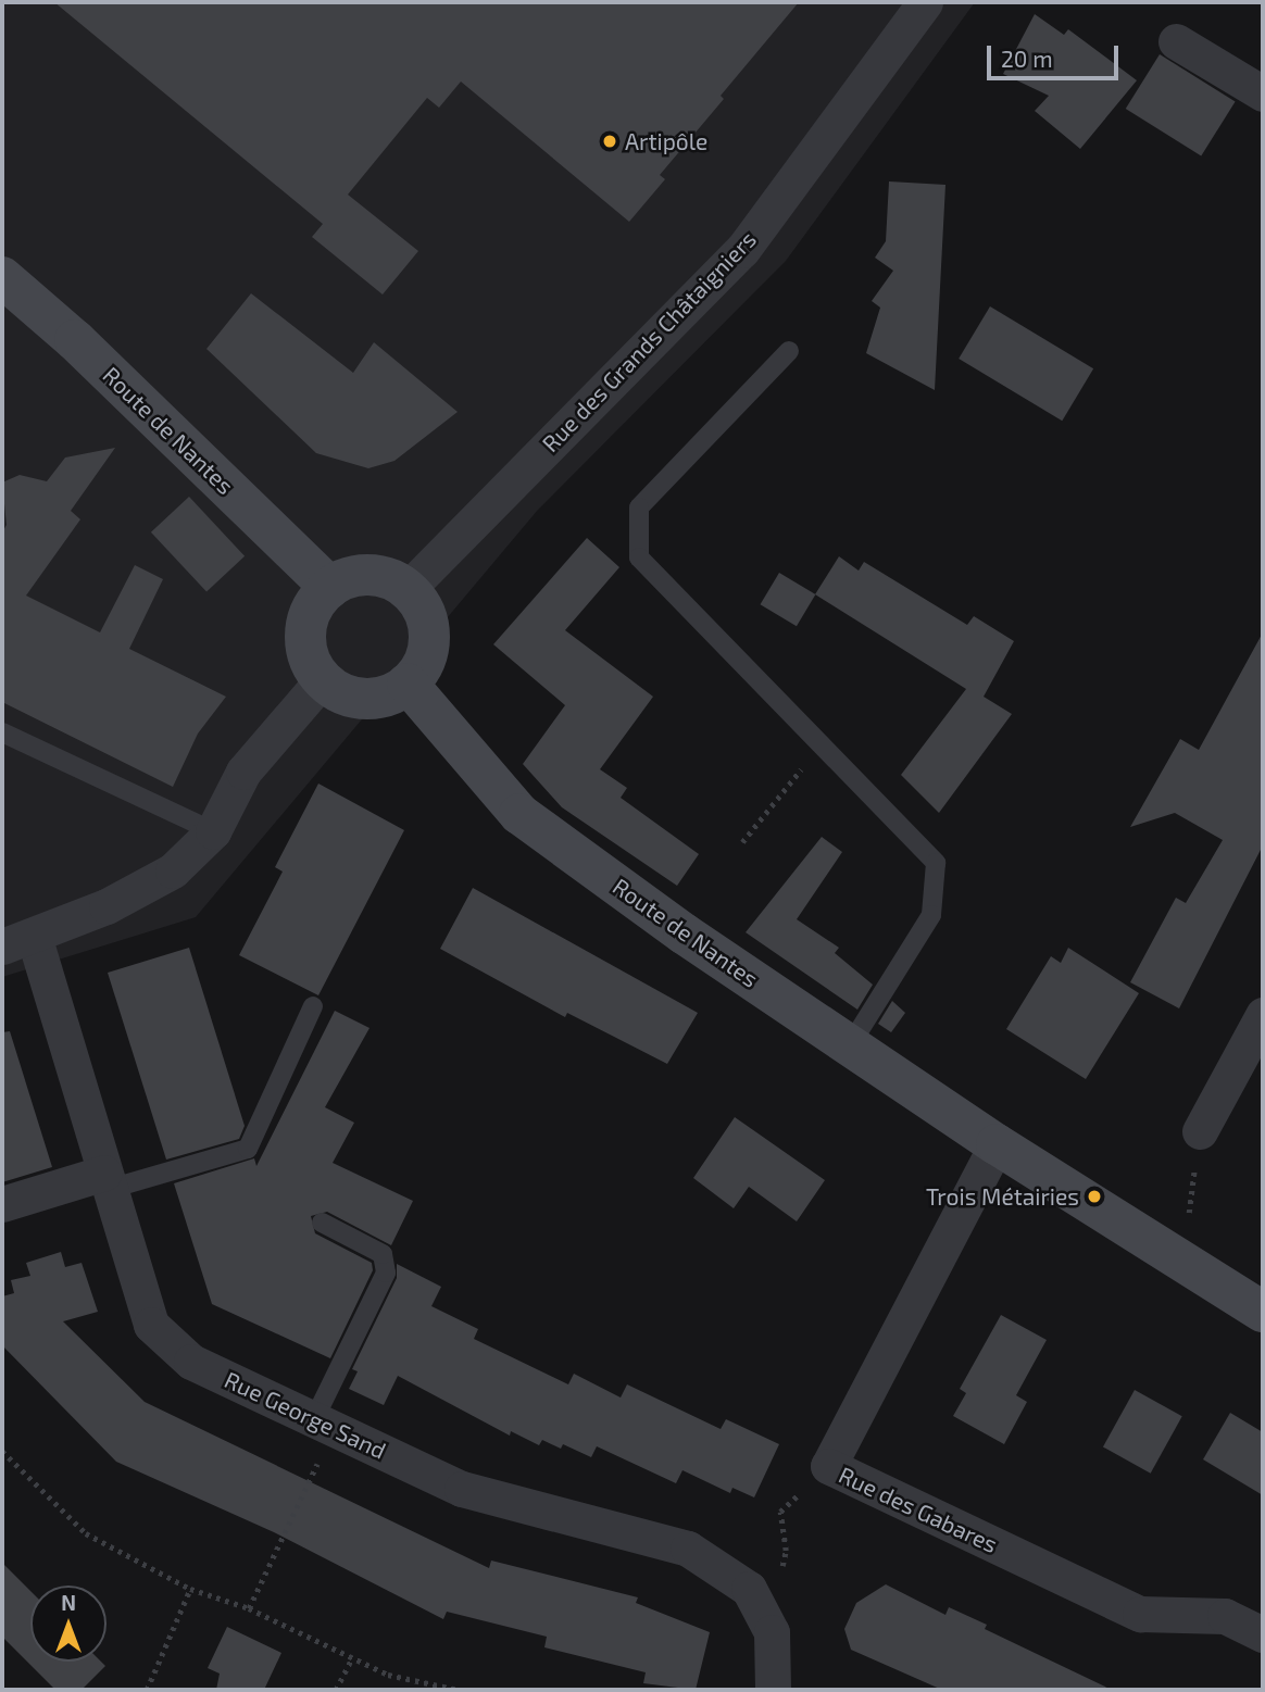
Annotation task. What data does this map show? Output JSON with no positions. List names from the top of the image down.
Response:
{
  "streets": {
    "street": [
      "Rue des Grands Châtaigniers",
      "Route de Nantes",
      "Rue George Sand",
      "Rue des Gabares"
    ]
  },
  "crossings": [
    ["Rue des Grands Châtaigniers", "Route de Nantes"],
    ["Route de Nantes", "Rue des Gabares"]
  ],
  "places": ["Artipôle", "Trois Métairies"],
  "scale_bar": "20 m",
  "north": "top"
}
